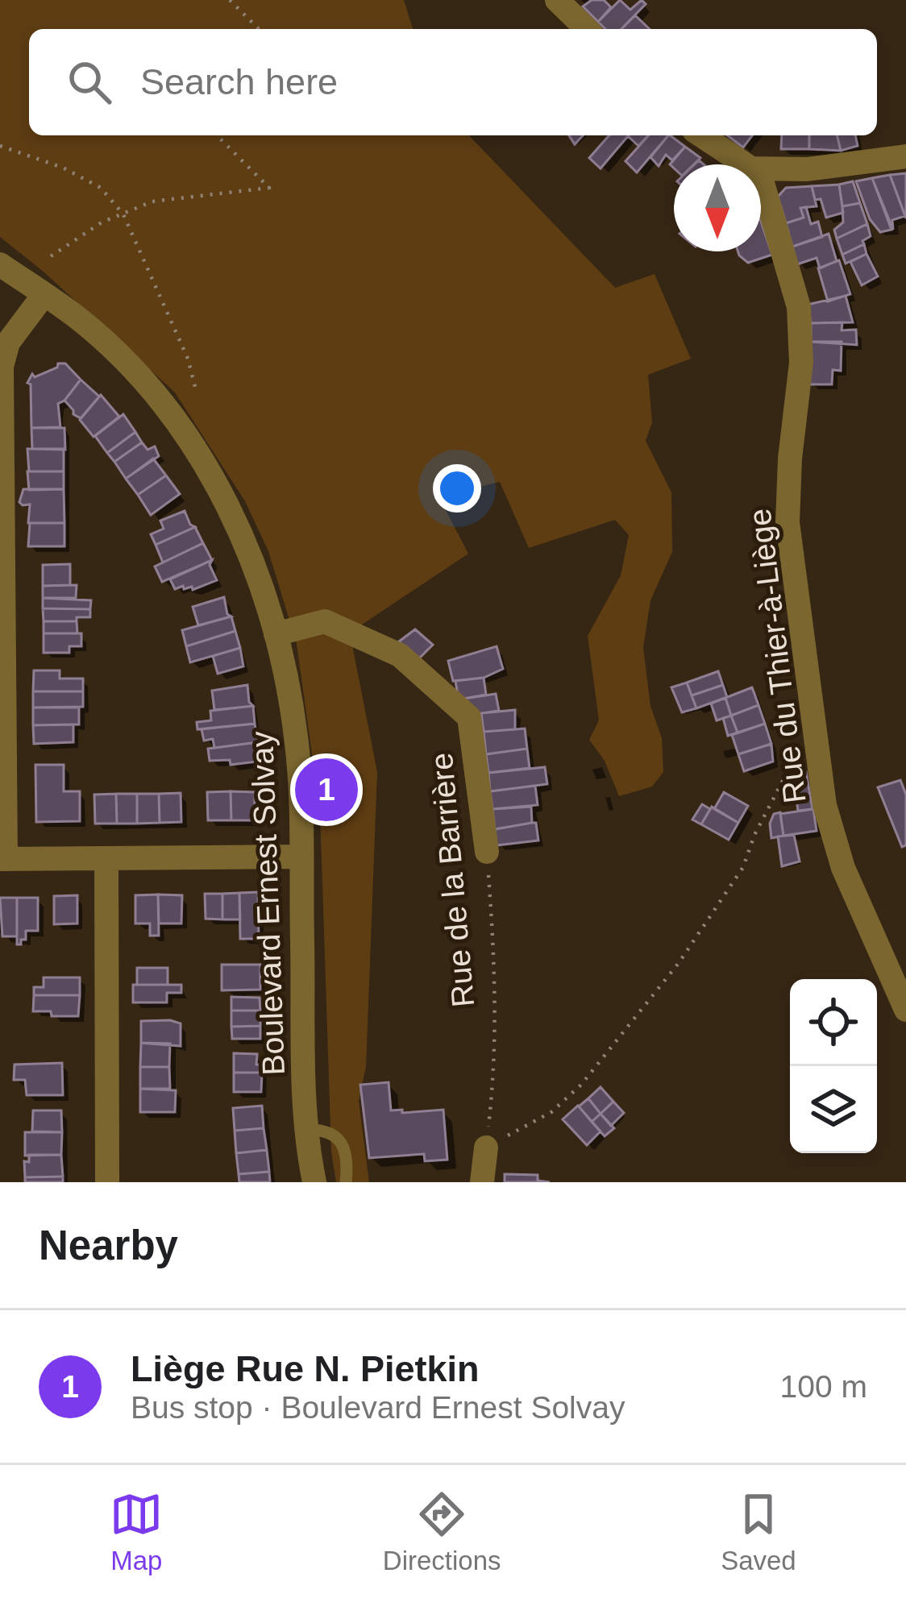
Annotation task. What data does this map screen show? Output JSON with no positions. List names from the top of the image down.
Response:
{
  "streets": {
    "street": ["Rue du Thier-à-Liège", "Rue de la Barrière", "Boulevard Ernest Solvay"]
  },
  "crossings": [
    ["Rue de la Barrière", "Boulevard Ernest Solvay"]
  ],
  "north": "bottom",
  "page": {
    "search": "Search here",
    "pins": "1",
    "heading": "Nearby",
    "list": [
      {
        "mark": "1",
        "name": "Liège Rue N. Pietkin",
        "note": "Bus stop · Boulevard Ernest Solvay",
        "value": "100 m"
      }
    ],
    "nav": ["Map", "Directions", "Saved"]
  }
}
